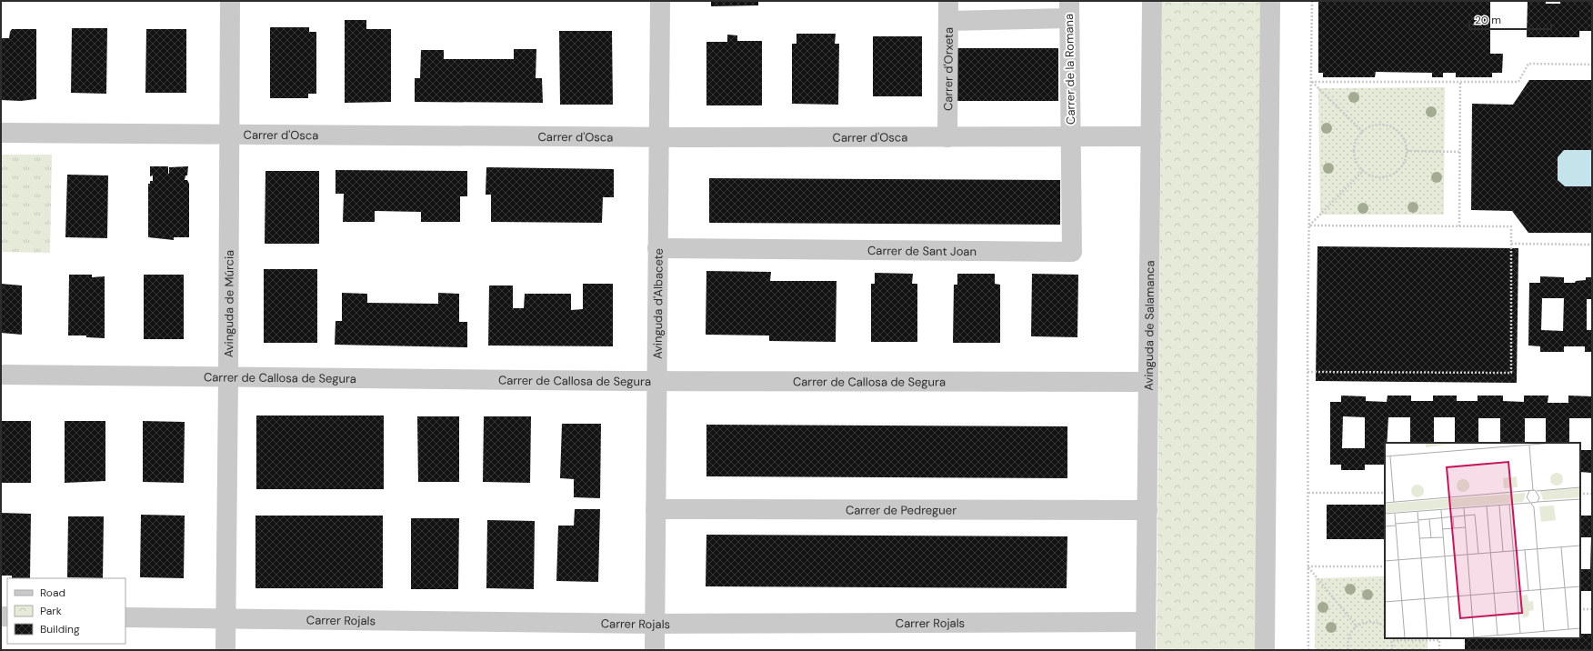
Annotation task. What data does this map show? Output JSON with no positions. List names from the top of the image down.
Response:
{
  "streets": {
    "street": [
      "Carrer d'Orxeta",
      "Carrer de la Romana",
      "Carrer d'Osca",
      "Carrer de Sant Joan",
      "Avinguda de Múrcia",
      "Avinguda d'Albacete",
      "Avinguda de Salamanca",
      "Carrer de Callosa de Segura",
      "Carrer de Pedreguer",
      "Carrer Rojals"
    ]
  },
  "crossings": [
    ["Carrer d'Orxeta", "Carrer d'Osca"],
    ["Carrer de la Romana", "Carrer d'Osca"],
    ["Carrer de la Romana", "Carrer de Sant Joan"],
    ["Carrer d'Osca", "Carrer de Sant Joan"],
    ["Carrer d'Osca", "Avinguda de Múrcia"],
    ["Carrer d'Osca", "Avinguda d'Albacete"],
    ["Carrer d'Osca", "Avinguda de Salamanca"],
    ["Carrer de Sant Joan", "Avinguda d'Albacete"],
    ["Avinguda de Múrcia", "Carrer de Callosa de Segura"],
    ["Avinguda de Múrcia", "Carrer Rojals"],
    ["Avinguda d'Albacete", "Carrer de Callosa de Segura"],
    ["Avinguda d'Albacete", "Carrer de Pedreguer"],
    ["Avinguda d'Albacete", "Carrer Rojals"],
    ["Avinguda de Salamanca", "Carrer de Callosa de Segura"],
    ["Avinguda de Salamanca", "Carrer de Pedreguer"],
    ["Avinguda de Salamanca", "Carrer Rojals"]
  ],
  "legend": ["Road", "Park", "Building"],
  "scale_bar": "20 m"
}
